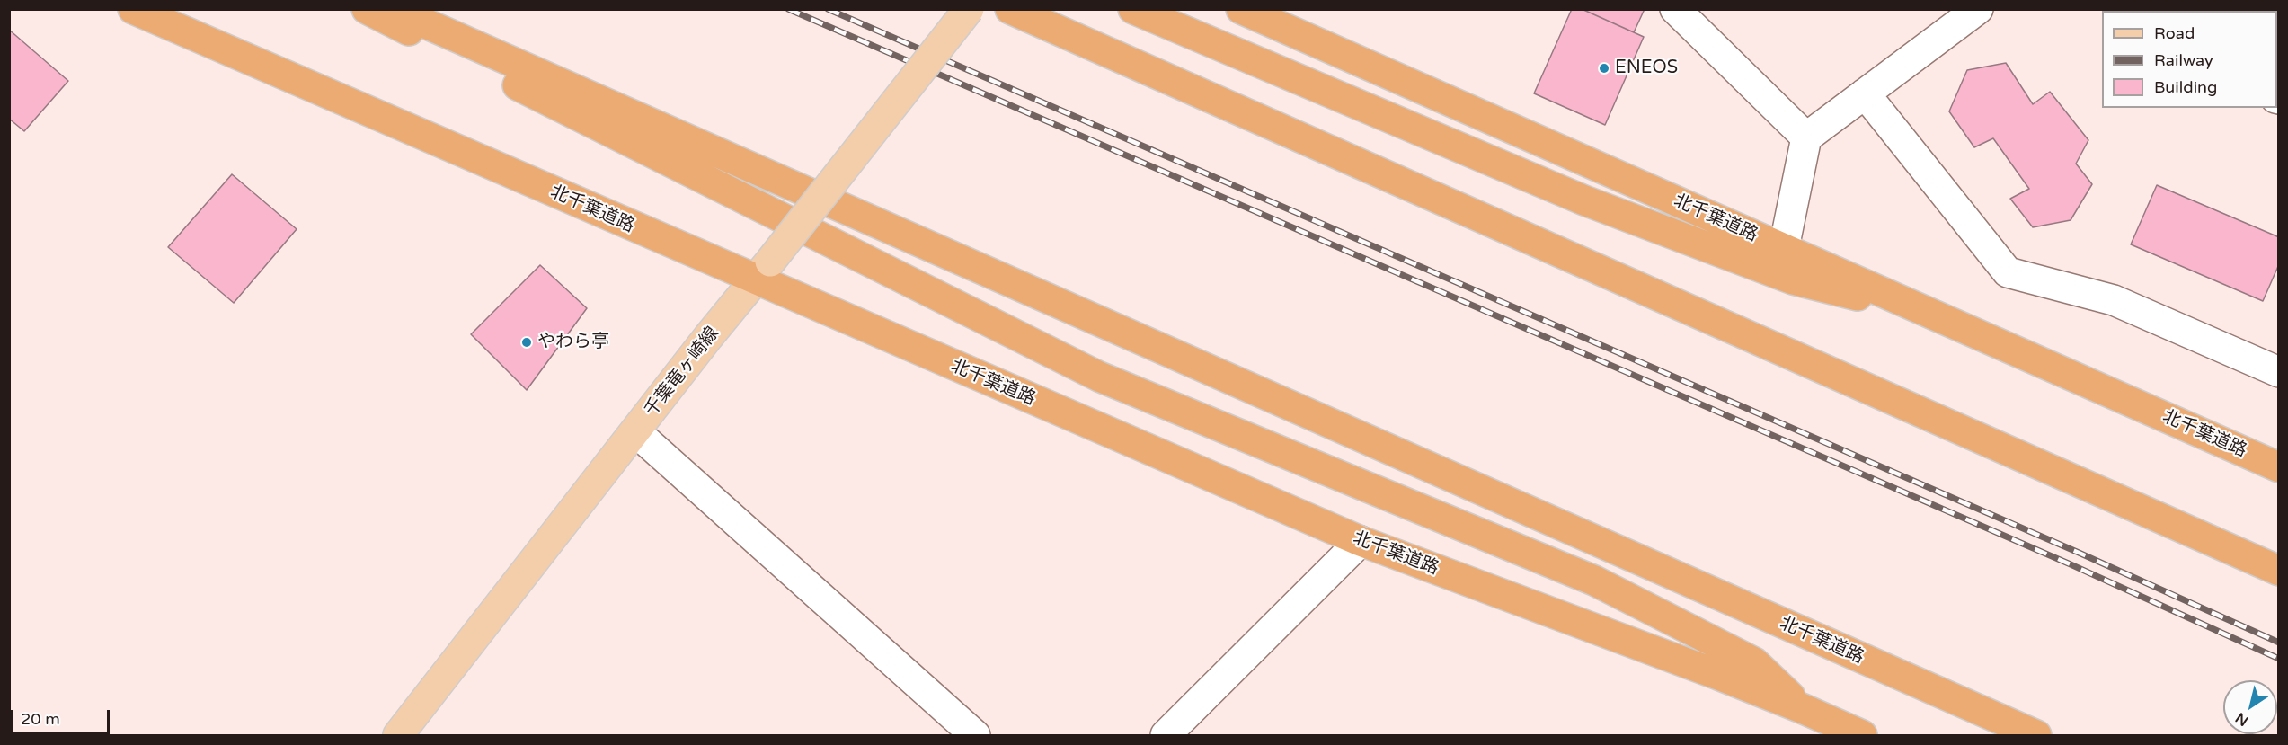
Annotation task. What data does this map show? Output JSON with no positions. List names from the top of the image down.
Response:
{
  "streets": {
    "highway": ["北千葉道路"],
    "main road": ["千葉竜ヶ崎線"]
  },
  "crossings": [
    ["北千葉道路", "千葉竜ヶ崎線"]
  ],
  "places": ["ENEOS", "やわら亭"],
  "legend": ["Road", "Railway", "Building"],
  "scale_bar": "20 m",
  "north": "bottom left"
}
